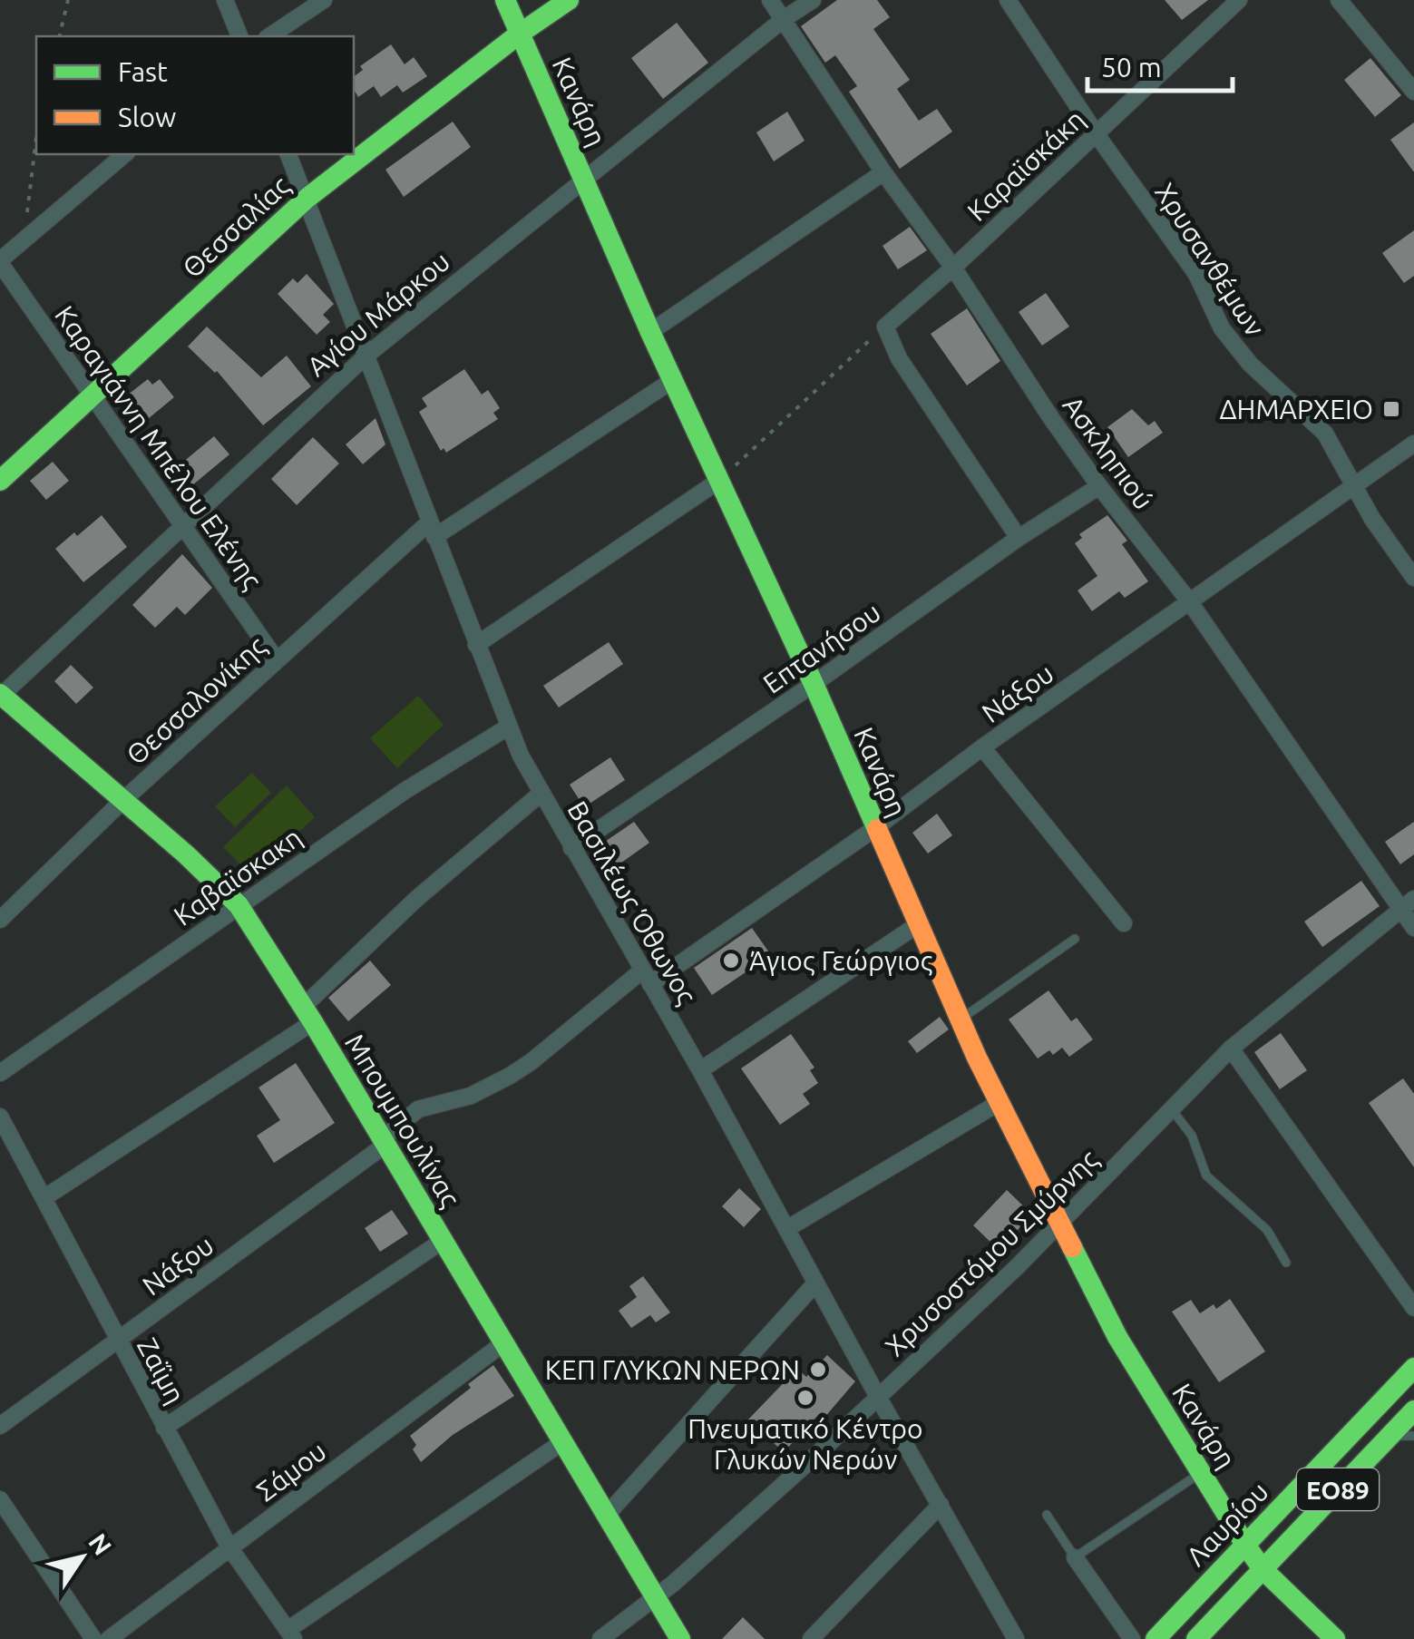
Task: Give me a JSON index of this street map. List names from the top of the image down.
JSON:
{
  "streets": {
    "street": [
      "Κανάρη",
      "Καραϊσκάκη",
      "Θεσσαλίας",
      "Χρυσανθέμων",
      "Αγίου Μάρκου",
      "Καραγιάννη Μπέλου Ελένης",
      "Ασκληπιού",
      "Επτανήσου",
      "Νάξου",
      "Θεσσαλονίκης",
      "Καβαϊσκακη",
      "Βασιλέως Όθωνος",
      "Μπουμπουλίνας",
      "Χρυσοστόμου Σμύρνης",
      "Ζαΐμη",
      "Σάμου",
      "ΕΟ89",
      "Λαυρίου"
    ]
  },
  "crossings": [
    ["Κανάρη", "Θεσσαλίας"],
    ["Κανάρη", "Αγίου Μάρκου"],
    ["Κανάρη", "Επτανήσου"],
    ["Κανάρη", "Νάξου"],
    ["Κανάρη", "Θεσσαλονίκης"],
    ["Κανάρη", "Χρυσοστόμου Σμύρνης"],
    ["Κανάρη", "Λαυρίου"],
    ["Καραϊσκάκη", "Χρυσανθέμων"],
    ["Καραϊσκάκη", "Ασκληπιού"],
    ["Θεσσαλίας", "Καραγιάννη Μπέλου Ελένης"],
    ["Θεσσαλίας", "Βασιλέως Όθωνος"],
    ["Χρυσανθέμων", "Νάξου"],
    ["Αγίου Μάρκου", "Καραγιάννη Μπέλου Ελένης"],
    ["Αγίου Μάρκου", "Ασκληπιού"],
    ["Αγίου Μάρκου", "Βασιλέως Όθωνος"],
    ["Αγίου Μάρκου", "Μπουμπουλίνας"],
    ["Καραγιάννη Μπέλου Ελένης", "Θεσσαλονίκης"],
    ["Ασκληπιού", "Επτανήσου"],
    ["Ασκληπιού", "Νάξου"],
    ["Ασκληπιού", "Χρυσοστόμου Σμύρνης"],
    ["Επτανήσου", "Βασιλέως Όθωνος"],
    ["Νάξου", "Βασιλέως Όθωνος"],
    ["Νάξου", "Μπουμπουλίνας"],
    ["Νάξου", "Ζαΐμη"],
    ["Θεσσαλονίκης", "Βασιλέως Όθωνος"],
    ["Θεσσαλονίκης", "Μπουμπουλίνας"],
    ["Καβαϊσκακη", "Βασιλέως Όθωνος"],
    ["Καβαϊσκακη", "Μπουμπουλίνας"],
    ["Βασιλέως Όθωνος", "Χρυσοστόμου Σμύρνης"],
    ["Μπουμπουλίνας", "Χρυσοστόμου Σμύρνης"],
    ["Μπουμπουλίνας", "Σάμου"],
    ["Ζαΐμη", "Σάμου"]
  ],
  "places": {
    "transit": ["ΔΗΜΑΡΧΕΙΟ"],
    "other": ["Άγιος Γεώργιος", "ΚΕΠ ΓΛΥΚΩΝ ΝΕΡΩΝ", "Πνευματικό Κέντρο Γλυκών Νερών"]
  },
  "legend": ["Fast", "Slow"],
  "scale_bar": "50 m",
  "north": "top right"
}
